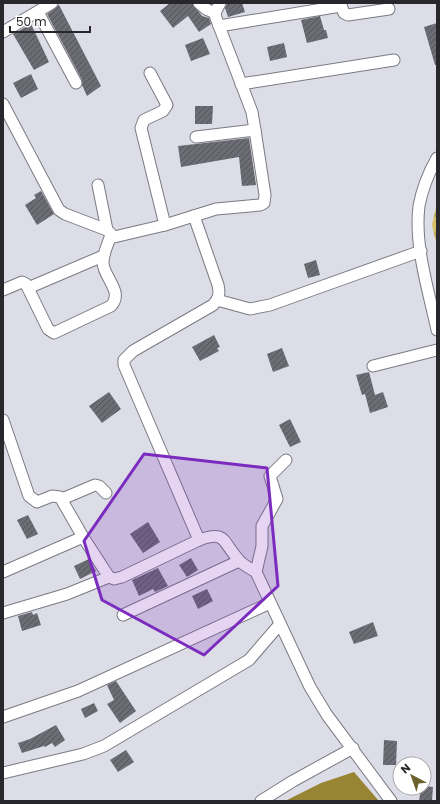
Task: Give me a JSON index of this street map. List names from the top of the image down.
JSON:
{
  "scale_bar": "50 m",
  "north": "top left"
}
